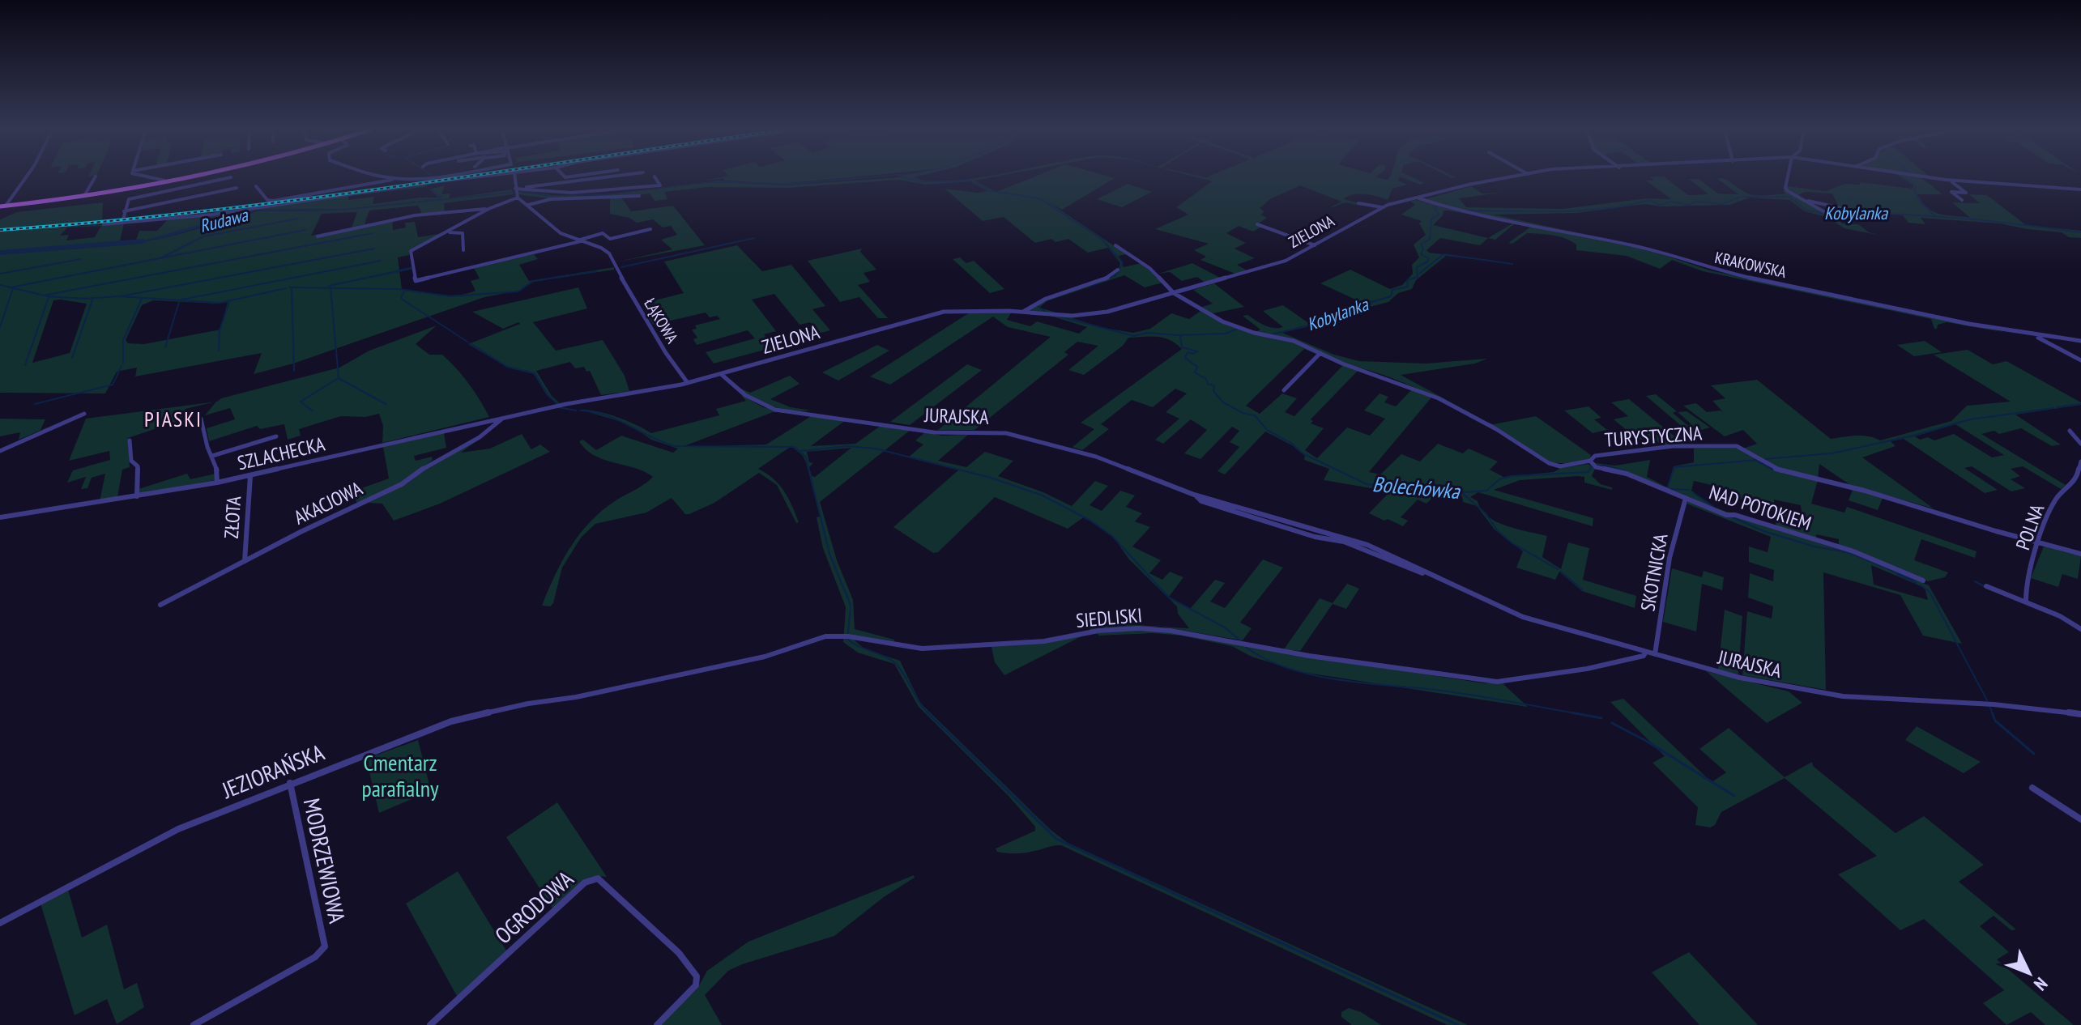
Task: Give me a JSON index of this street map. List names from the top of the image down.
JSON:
{
  "streets": {
    "street": [
      "ZIELONA",
      "KRAKOWSKA",
      "ŁĄKOWA",
      "JURAJSKA",
      "TURYSTYCZNA",
      "SZLACHECKA",
      "AKACJOWA",
      "NAD POTOKIEM",
      "ZŁOTA",
      "POLNA",
      "SKOTNICKA",
      "SIEDLISKI",
      "JEZIORAŃSKA",
      "MODRZEWIOWA",
      "OGRODOWA"
    ]
  },
  "crossings": [
    ["ZIELONA", "KRAKOWSKA"],
    ["ZIELONA", "ŁĄKOWA"],
    ["ZIELONA", "JURAJSKA"],
    ["ZIELONA", "TURYSTYCZNA"],
    ["ZIELONA", "SZLACHECKA"],
    ["JURAJSKA", "SKOTNICKA"],
    ["JURAJSKA", "SIEDLISKI"],
    ["TURYSTYCZNA", "NAD POTOKIEM"],
    ["TURYSTYCZNA", "POLNA"],
    ["SZLACHECKA", "AKACJOWA"],
    ["SZLACHECKA", "ZŁOTA"],
    ["AKACJOWA", "ZŁOTA"],
    ["NAD POTOKIEM", "SKOTNICKA"],
    ["SIEDLISKI", "JEZIORAŃSKA"],
    ["JEZIORAŃSKA", "MODRZEWIOWA"]
  ],
  "districts": ["PIASKI"],
  "water": ["Kobylanka", "Rudawa", "Bolechówka"],
  "parks": ["Cmentarz parafialny"],
  "north": "bottom right"
}
